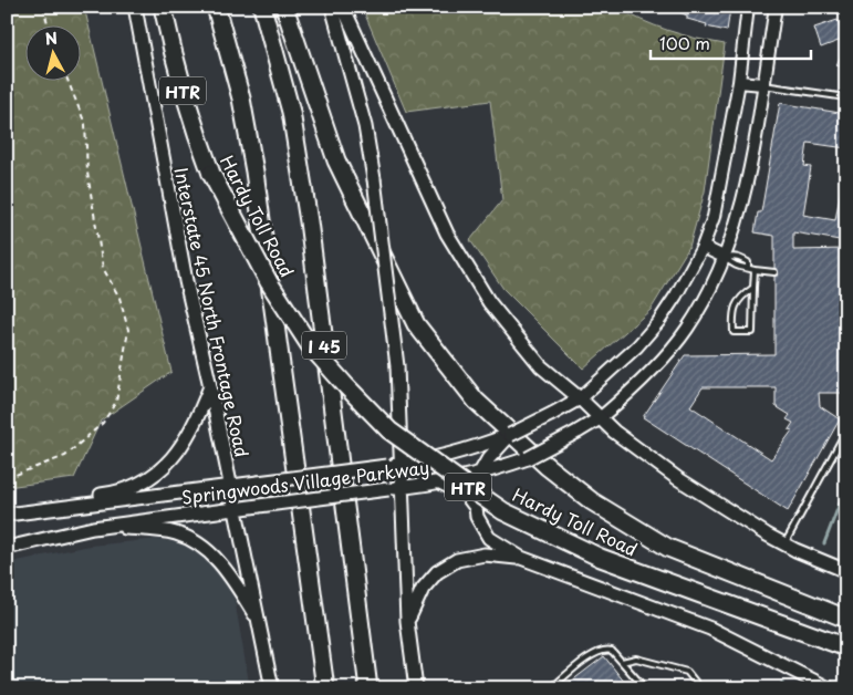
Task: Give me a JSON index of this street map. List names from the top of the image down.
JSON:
{
  "streets": {
    "highway": ["HTR", "Hardy Toll Road", "I 45"],
    "main road": ["Interstate 45 North Frontage Road", "Springwoods Village Parkway"]
  },
  "crossings": [
    ["Interstate 45 North Frontage Road", "Springwoods Village Parkway"]
  ],
  "scale_bar": "100 m",
  "north": "top"
}
